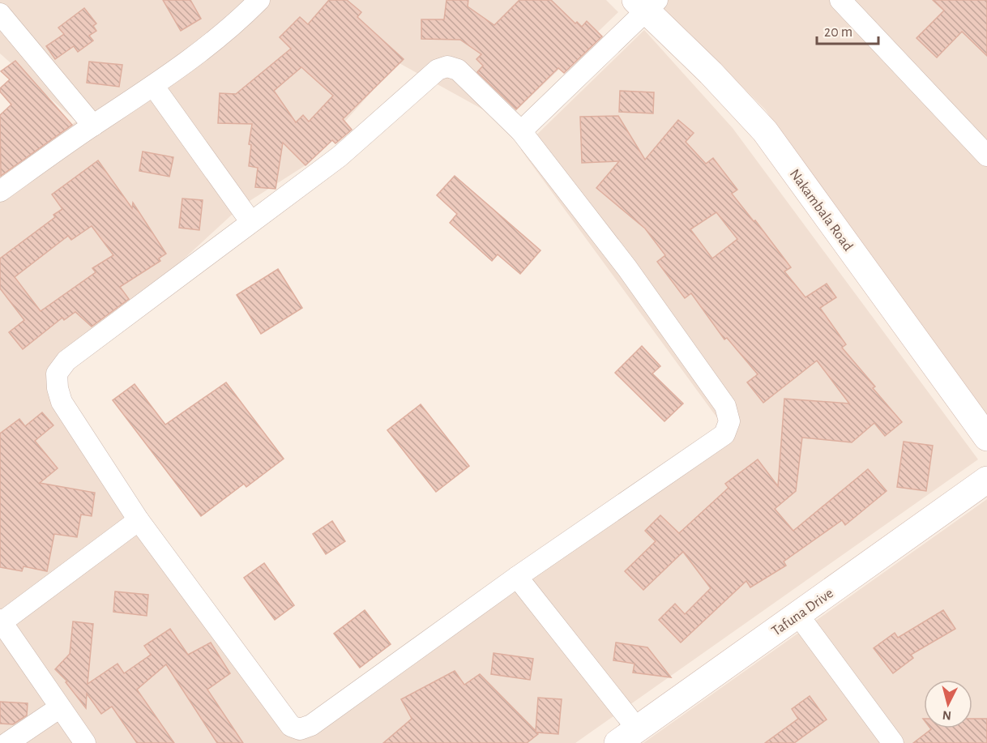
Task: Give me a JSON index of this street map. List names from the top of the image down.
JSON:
{
  "streets": {
    "main road": ["Nakambala Road", "Tafuna Drive"]
  },
  "scale_bar": "20 m",
  "north": "bottom"
}
